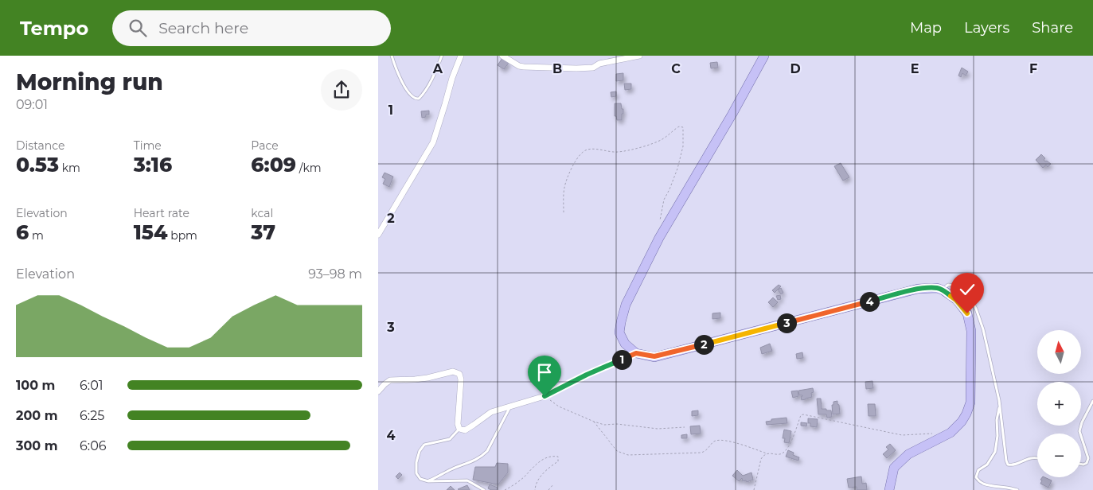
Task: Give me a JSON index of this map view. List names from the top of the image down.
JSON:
{
  "north": "top",
  "page": {
    "header": "Tempo",
    "search": "Search here",
    "nav": ["Map", "Layers", "Share"],
    "heading": ["Morning run", "09:01"],
    "stats": [
      ["Distance", "0.53 km"],
      ["Time", "3:16"],
      ["Pace", "6:09 /km"],
      ["Elevation", "6 m"],
      ["Heart rate", "154 bpm"],
      ["kcal", "37"]
    ],
    "chart": ["Elevation", "93–98 m"],
    "pins": [
      "4",
      "3",
      "2",
      "1"
    ],
    "map_buttons": ["+", "−"],
    "list": [
      {
        "name": "100 m",
        "note": "6:01"
      },
      {
        "name": "200 m",
        "note": "6:25"
      },
      {
        "name": "300 m",
        "note": "6:06"
      }
    ]
  },
  "grid": {
    "columns": [
      "A",
      "B",
      "C",
      "D",
      "E",
      "F"
    ],
    "rows": [
      "1",
      "2",
      "3",
      "4"
    ]
  }
}
